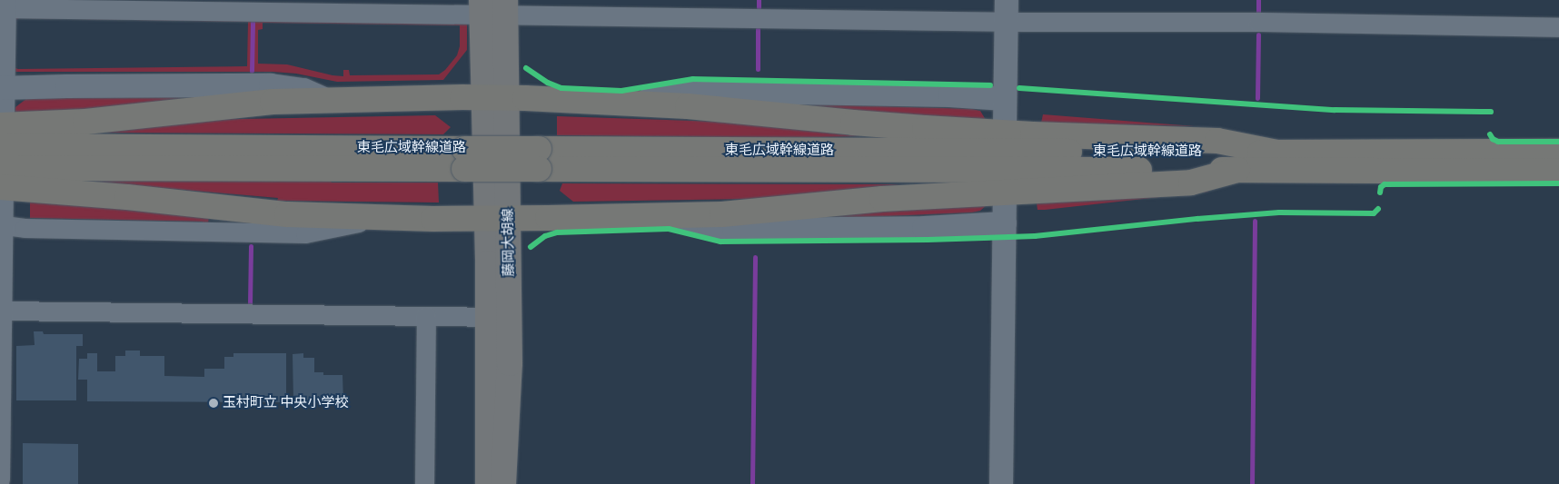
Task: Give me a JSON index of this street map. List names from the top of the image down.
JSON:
{
  "streets": {
    "highway": ["東毛広域幹線道路"],
    "main road": ["藤岡大胡線"]
  },
  "places": ["玉村町立 中央小学校"]
}
